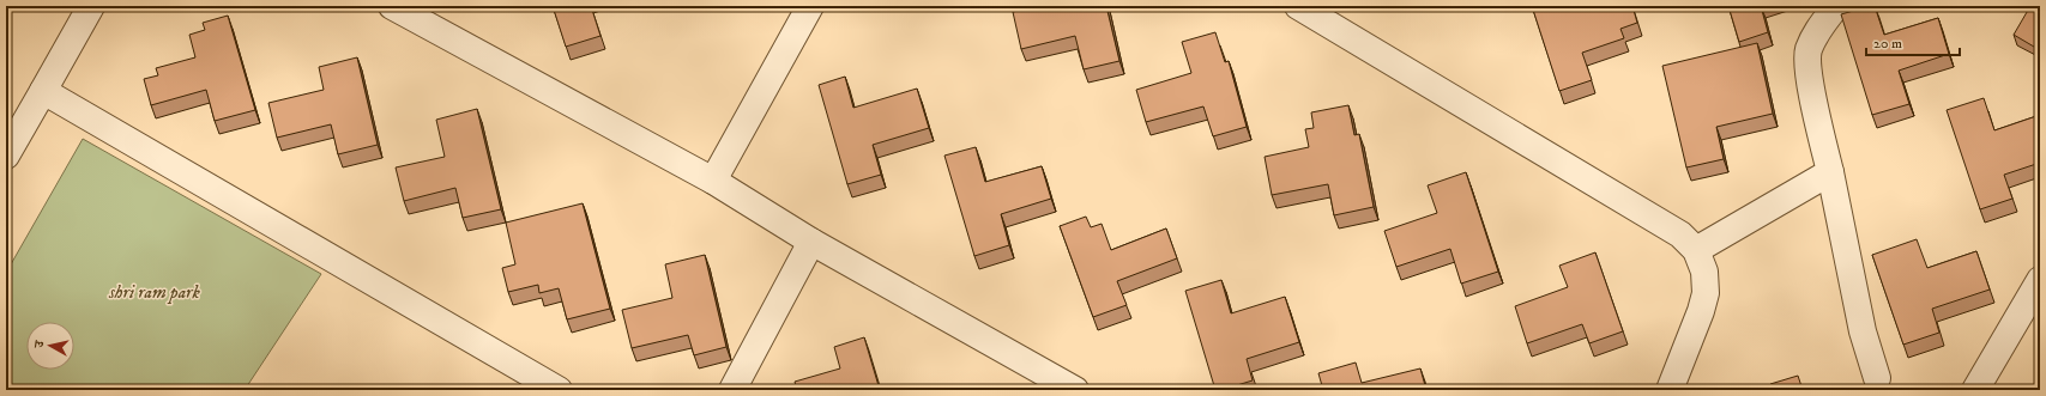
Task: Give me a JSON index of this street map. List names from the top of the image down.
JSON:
{
  "parks": ["shri ram park"],
  "scale_bar": "20 m",
  "north": "left"
}
